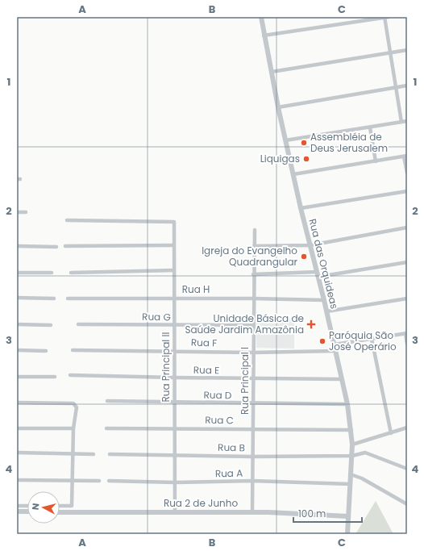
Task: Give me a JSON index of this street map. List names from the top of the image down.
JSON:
{
  "streets": {
    "street": [
      "Rua das Orquideas",
      "Rua H",
      "Rua G",
      "Rua F",
      "Rua Principal II",
      "Rua E",
      "Rua Principal I",
      "Rua D",
      "Rua C",
      "Rua B",
      "Rua A",
      "Rua 2 de Junho"
    ]
  },
  "crossings": [
    ["Rua das Orquideas", "Rua H"],
    ["Rua das Orquideas", "Rua F"],
    ["Rua das Orquideas", "Rua E"],
    ["Rua das Orquideas", "Rua D"],
    ["Rua das Orquideas", "Rua C"],
    ["Rua das Orquideas", "Rua B"],
    ["Rua das Orquideas", "Rua A"],
    ["Rua das Orquideas", "Rua 2 de Junho"],
    ["Rua H", "Rua Principal II"],
    ["Rua H", "Rua Principal I"],
    ["Rua G", "Rua Principal II"],
    ["Rua G", "Rua Principal I"],
    ["Rua F", "Rua Principal II"],
    ["Rua F", "Rua Principal I"],
    ["Rua Principal II", "Rua E"],
    ["Rua Principal II", "Rua D"],
    ["Rua Principal II", "Rua C"],
    ["Rua Principal II", "Rua B"],
    ["Rua Principal II", "Rua A"],
    ["Rua Principal II", "Rua 2 de Junho"],
    ["Rua E", "Rua Principal I"],
    ["Rua Principal I", "Rua D"],
    ["Rua Principal I", "Rua C"],
    ["Rua Principal I", "Rua B"],
    ["Rua Principal I", "Rua A"],
    ["Rua Principal I", "Rua 2 de Junho"]
  ],
  "places": {
    "other": [
      "Assembléia de Deus Jerusalem",
      "Liquigas",
      "Igreja do Evangelho Quadrangular",
      "Paróquia São José Operário"
    ],
    "health": ["Unidade Básica de Saúde Jardim Amazônia"]
  },
  "scale_bar": "100 m",
  "north": "left",
  "grid": {
    "columns": ["A", "B", "C"],
    "rows": [
      "1",
      "2",
      "3",
      "4"
    ]
  }
}
